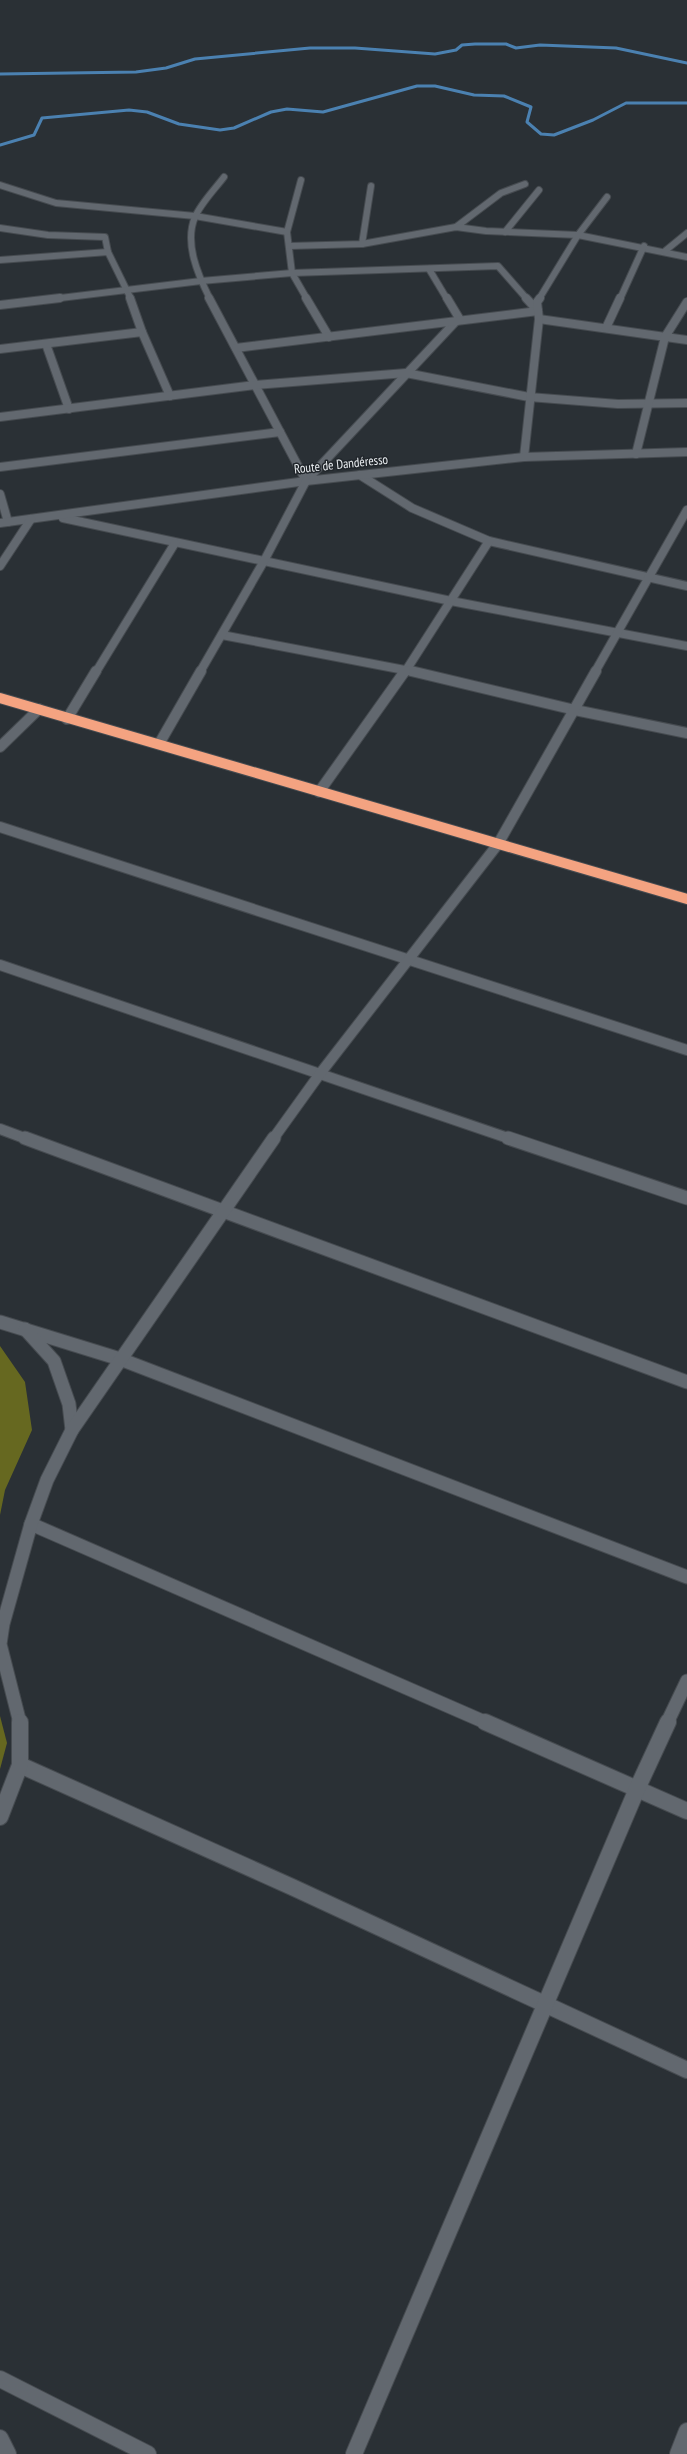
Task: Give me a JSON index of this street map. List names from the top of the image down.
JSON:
{
  "streets": {
    "street": ["Route de Dandéresso"]
  }
}
